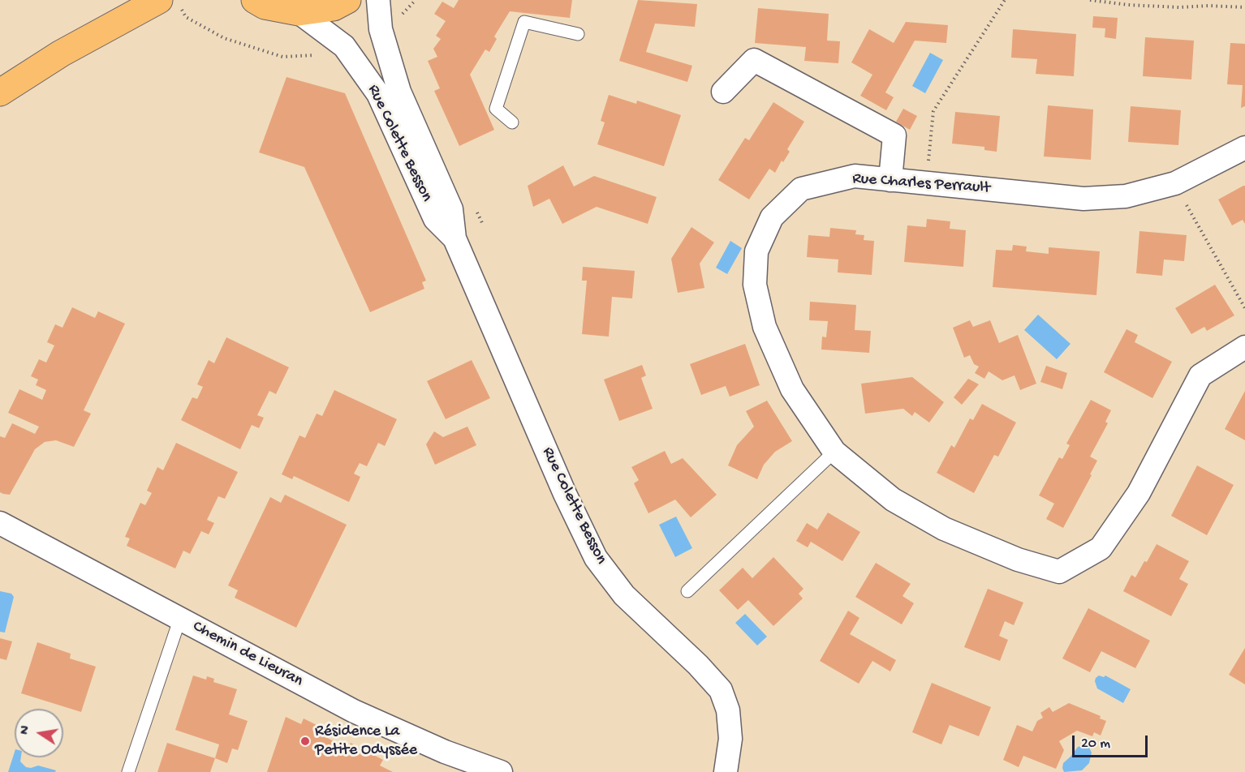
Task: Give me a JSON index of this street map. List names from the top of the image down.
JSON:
{
  "streets": {
    "street": ["Rue Colette Besson", "Rue Charles Perrault", "Chemin de Lieuran"]
  },
  "places": ["Résidence La Petite Odyssée"],
  "scale_bar": "20 m",
  "north": "left"
}
